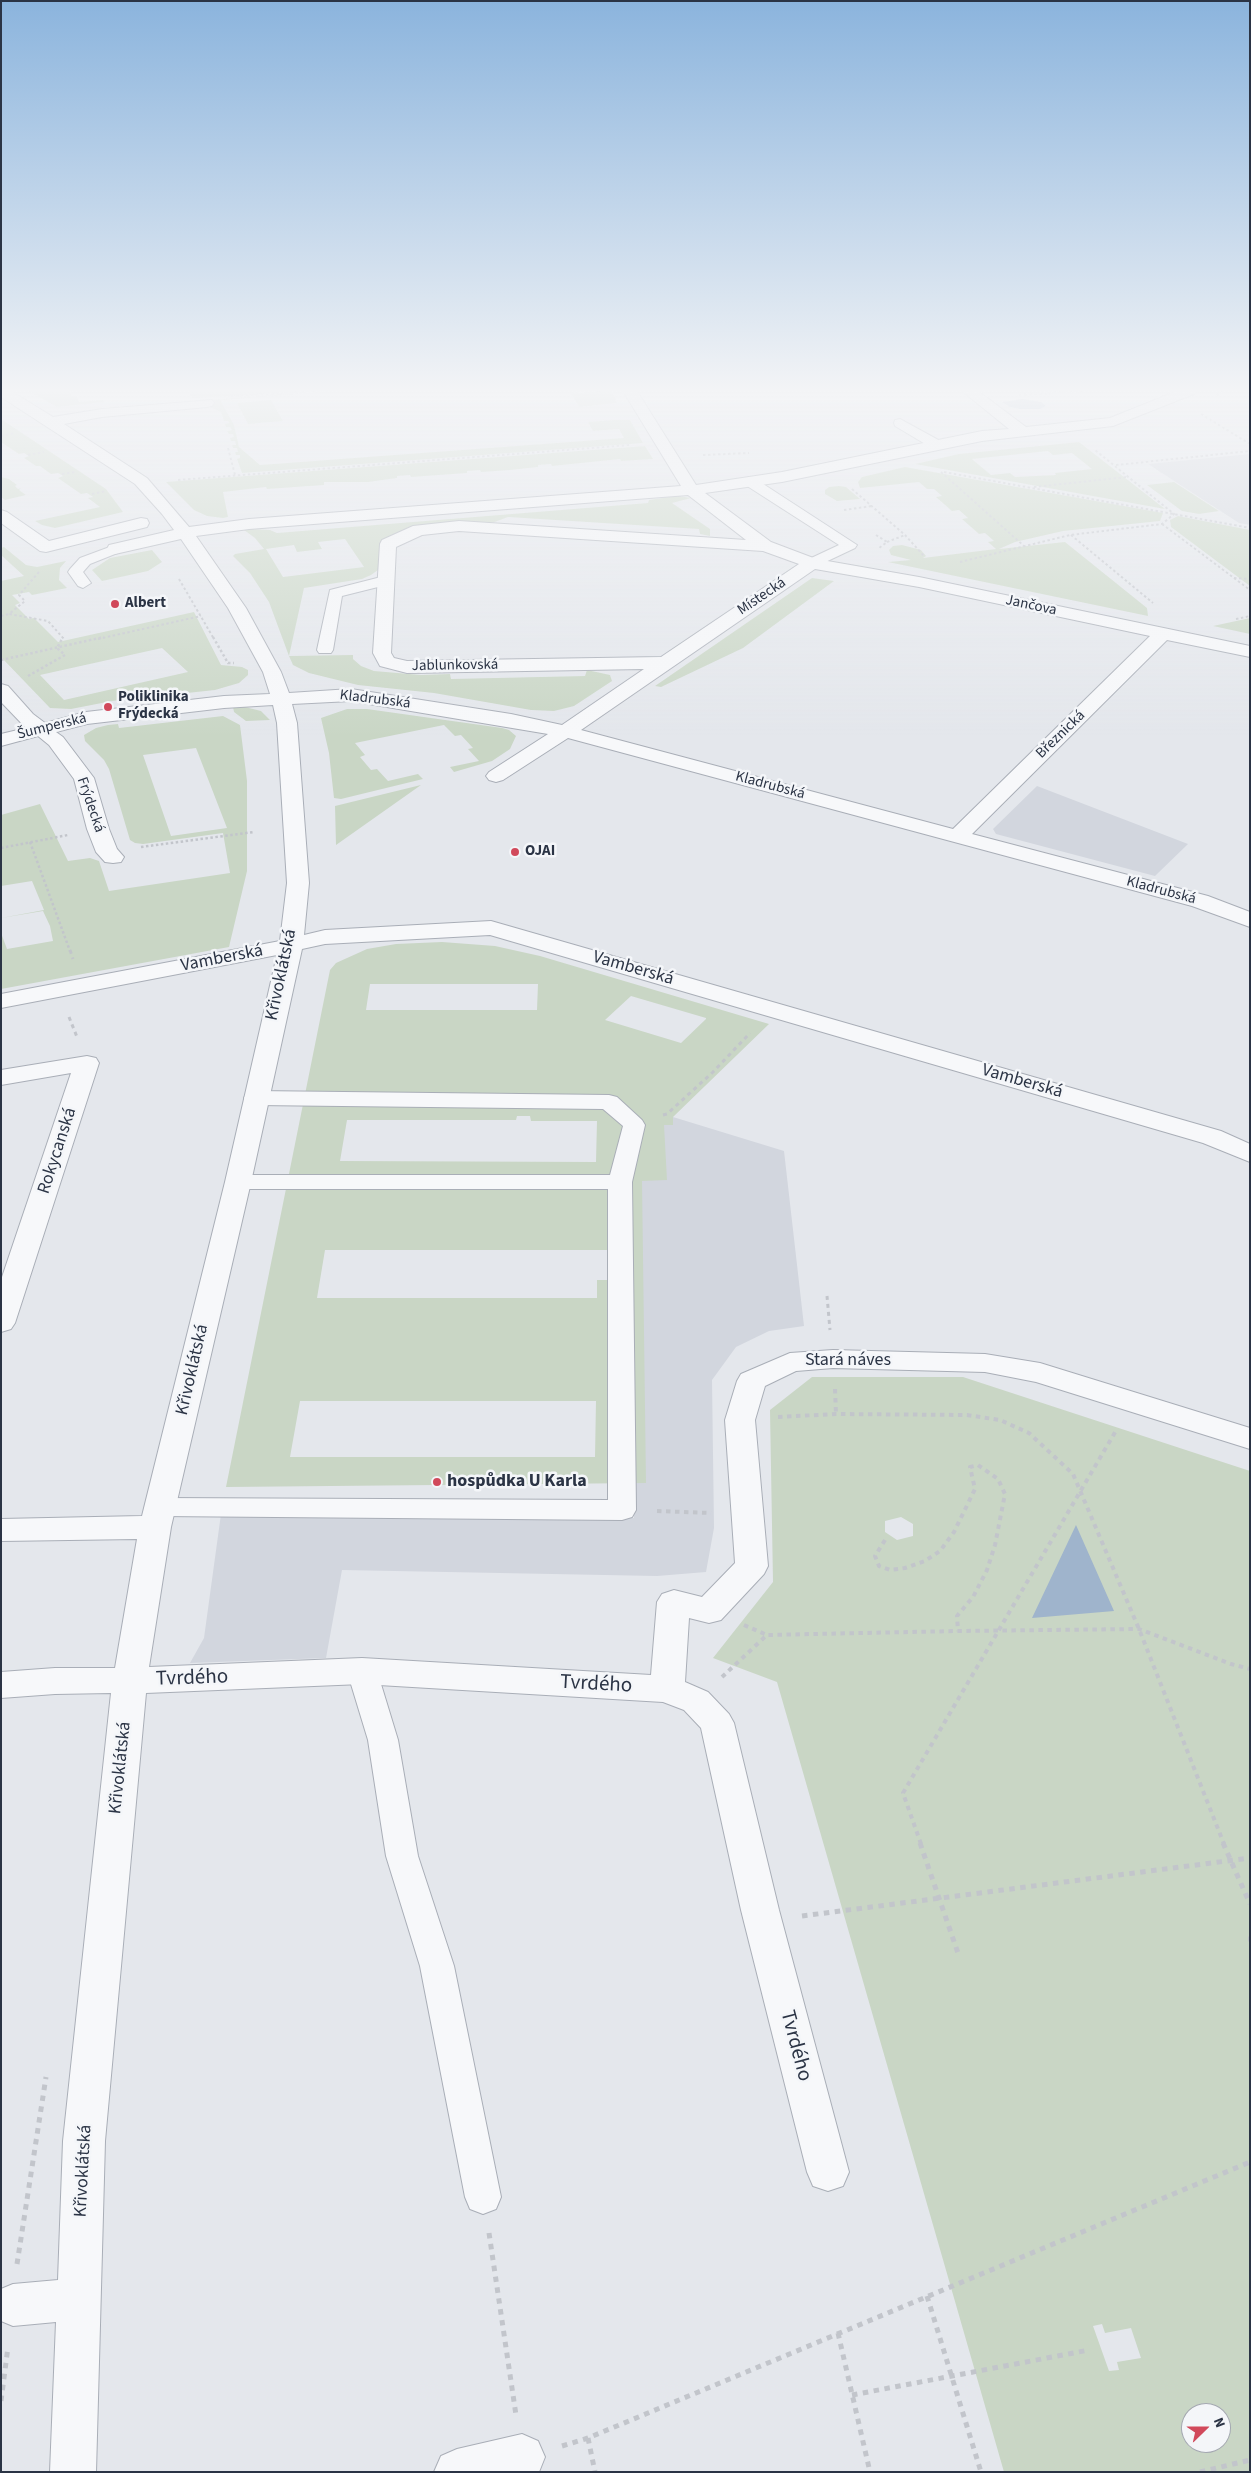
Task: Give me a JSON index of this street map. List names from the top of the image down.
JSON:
{
  "streets": {
    "street": [
      "Místecká",
      "Jančova",
      "Jablunkovská",
      "Kladrubská",
      "Šumperská",
      "Březnická",
      "Frýdecká",
      "Vamberská",
      "Křivoklátská",
      "Rokycanská",
      "Stará náves",
      "Tvrdého"
    ]
  },
  "crossings": [
    ["Místecká", "Jančova"],
    ["Místecká", "Jablunkovská"],
    ["Místecká", "Kladrubská"],
    ["Jančova", "Březnická"],
    ["Kladrubská", "Šumperská"],
    ["Kladrubská", "Březnická"],
    ["Kladrubská", "Křivoklátská"],
    ["Šumperská", "Frýdecká"],
    ["Šumperská", "Křivoklátská"],
    ["Vamberská", "Křivoklátská"],
    ["Křivoklátská", "Tvrdého"],
    ["Stará náves", "Tvrdého"]
  ],
  "places": [
    "Albert",
    "Poliklinika Frýdecká",
    "OJAI",
    "hospůdka U Karla"
  ],
  "north": "right"
}
